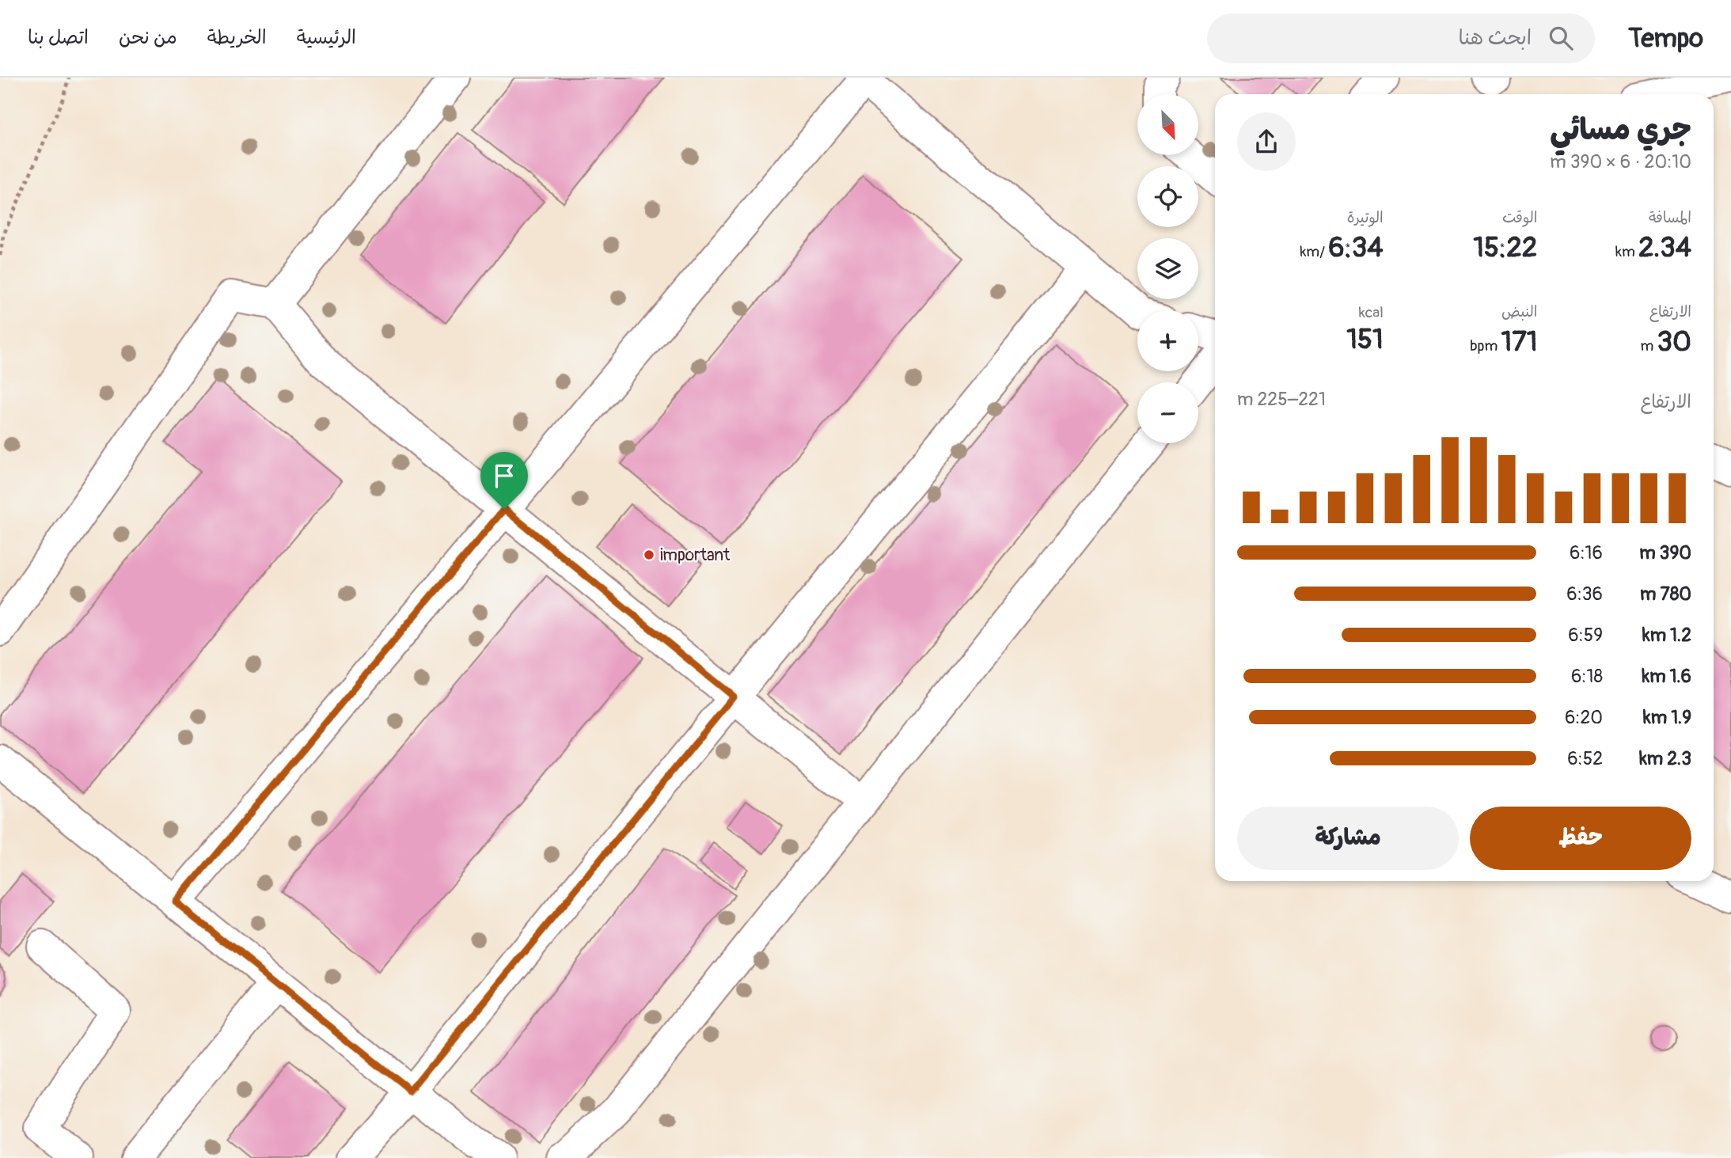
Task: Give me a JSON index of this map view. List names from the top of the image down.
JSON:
{
  "places": ["important"],
  "north": "bottom right",
  "page": {
    "header": "Tempo",
    "search": "ابحث هنا",
    "nav": [
      "الرئيسية",
      "الخريطة",
      "من نحن",
      "اتصل بنا"
    ],
    "map_buttons": ["+", "−"],
    "heading": ["جري مسائي", "20:10 · 6 × 390 m"],
    "stats": [
      ["المسافة", "2.34 km"],
      ["الوقت", "15:22"],
      ["الوتيرة", "6:34 /km"],
      ["الارتفاع", "30 m"],
      ["النبض", "171 bpm"],
      ["kcal", "151"]
    ],
    "chart": ["الارتفاع", "221–225 m"],
    "list": [
      {
        "name": "390 m",
        "note": "6:16"
      },
      {
        "name": "780 m",
        "note": "6:36"
      },
      {
        "name": "1.2 km",
        "note": "6:59"
      },
      {
        "name": "1.6 km",
        "note": "6:18"
      },
      {
        "name": "1.9 km",
        "note": "6:20"
      },
      {
        "name": "2.3 km",
        "note": "6:52"
      }
    ],
    "buttons": ["حفظ", "مشاركة"]
  }
}
